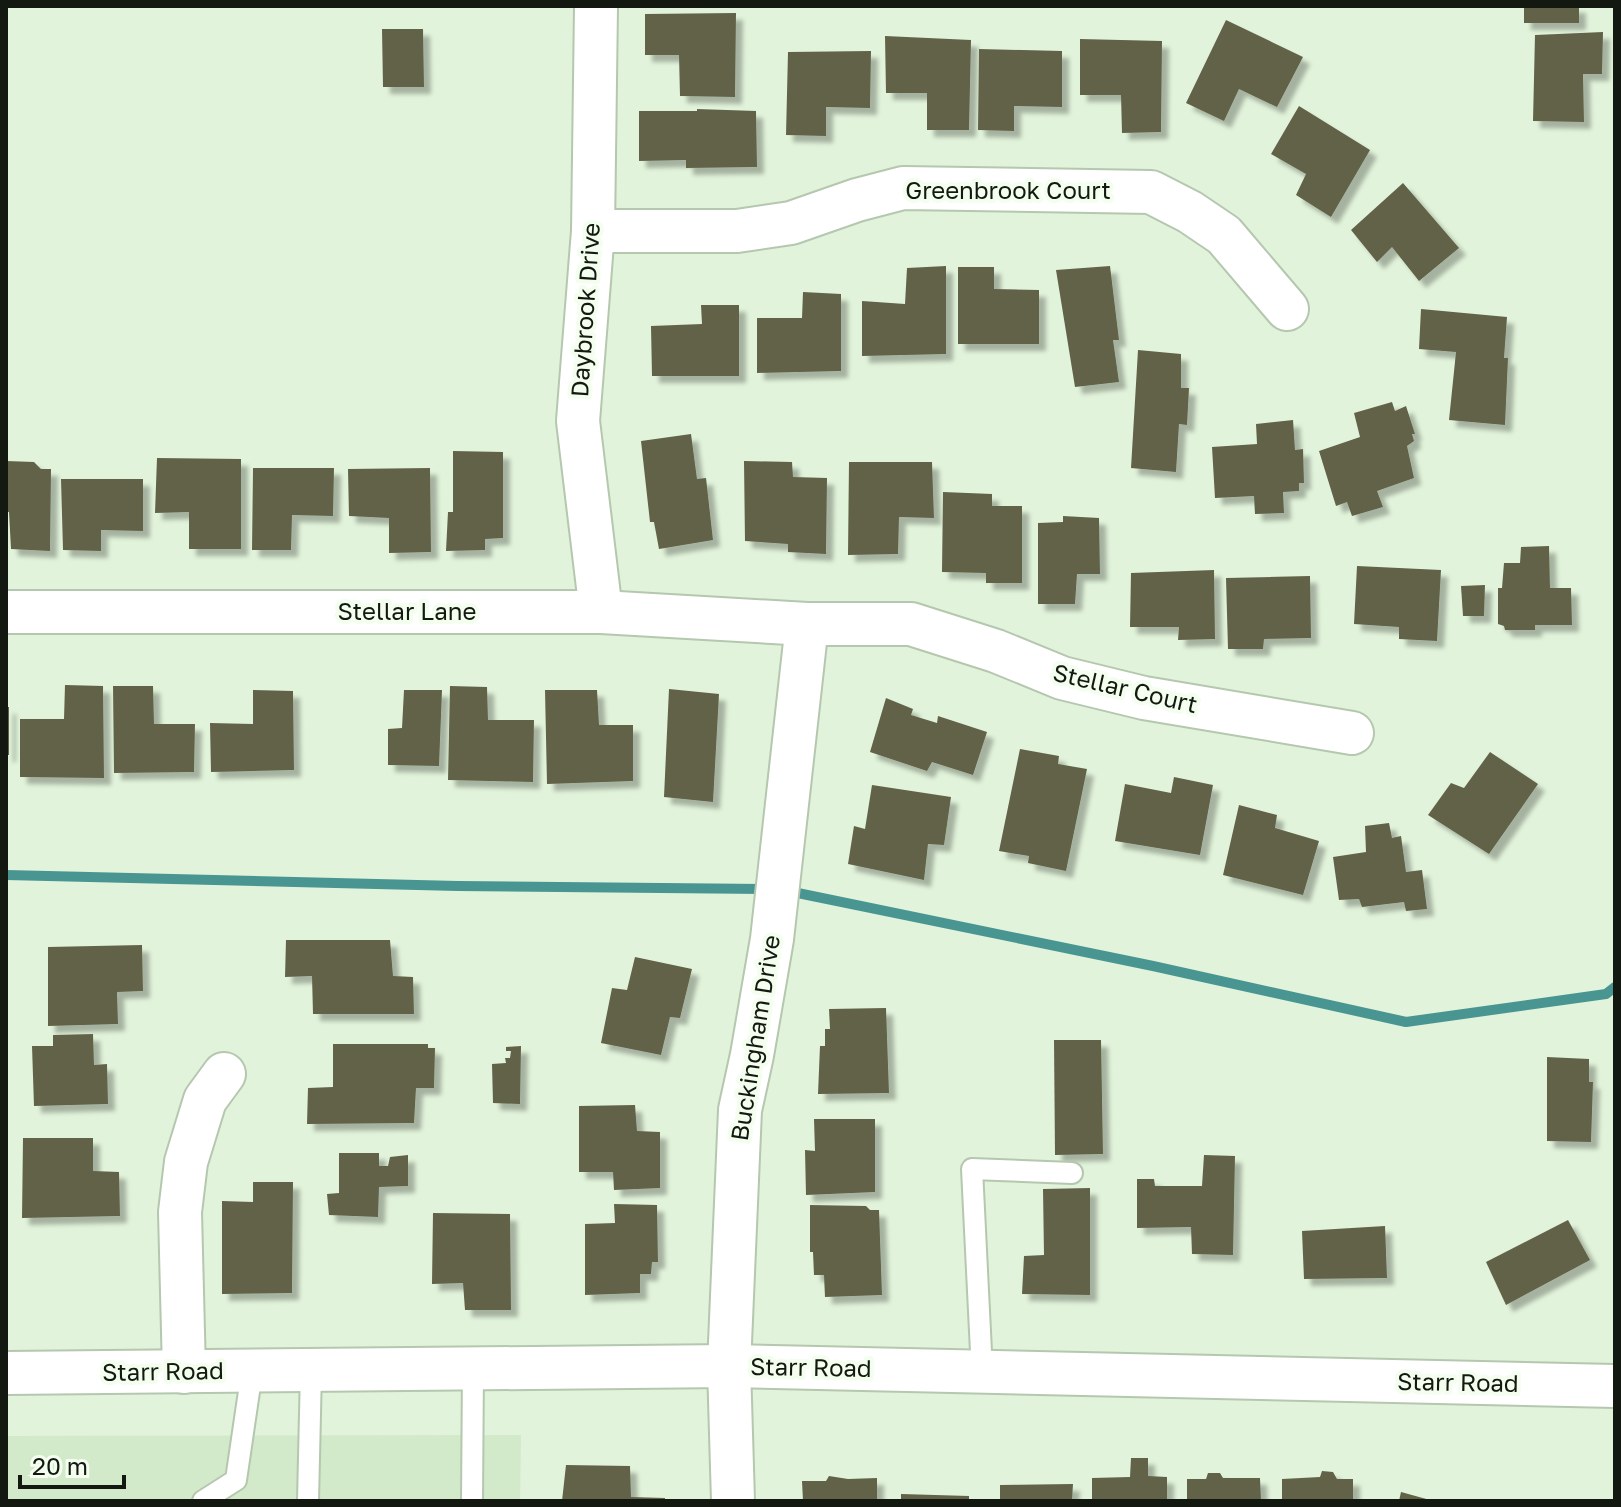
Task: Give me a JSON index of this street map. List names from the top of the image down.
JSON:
{
  "streets": {
    "street": [
      "Greenbrook Court",
      "Daybrook Drive",
      "Stellar Lane",
      "Stellar Court",
      "Buckingham Drive",
      "Starr Road"
    ]
  },
  "crossings": [
    ["Greenbrook Court", "Daybrook Drive"],
    ["Daybrook Drive", "Stellar Lane"],
    ["Stellar Lane", "Stellar Court"],
    ["Stellar Lane", "Buckingham Drive"],
    ["Stellar Court", "Buckingham Drive"],
    ["Buckingham Drive", "Starr Road"]
  ],
  "scale_bar": "20 m"
}
